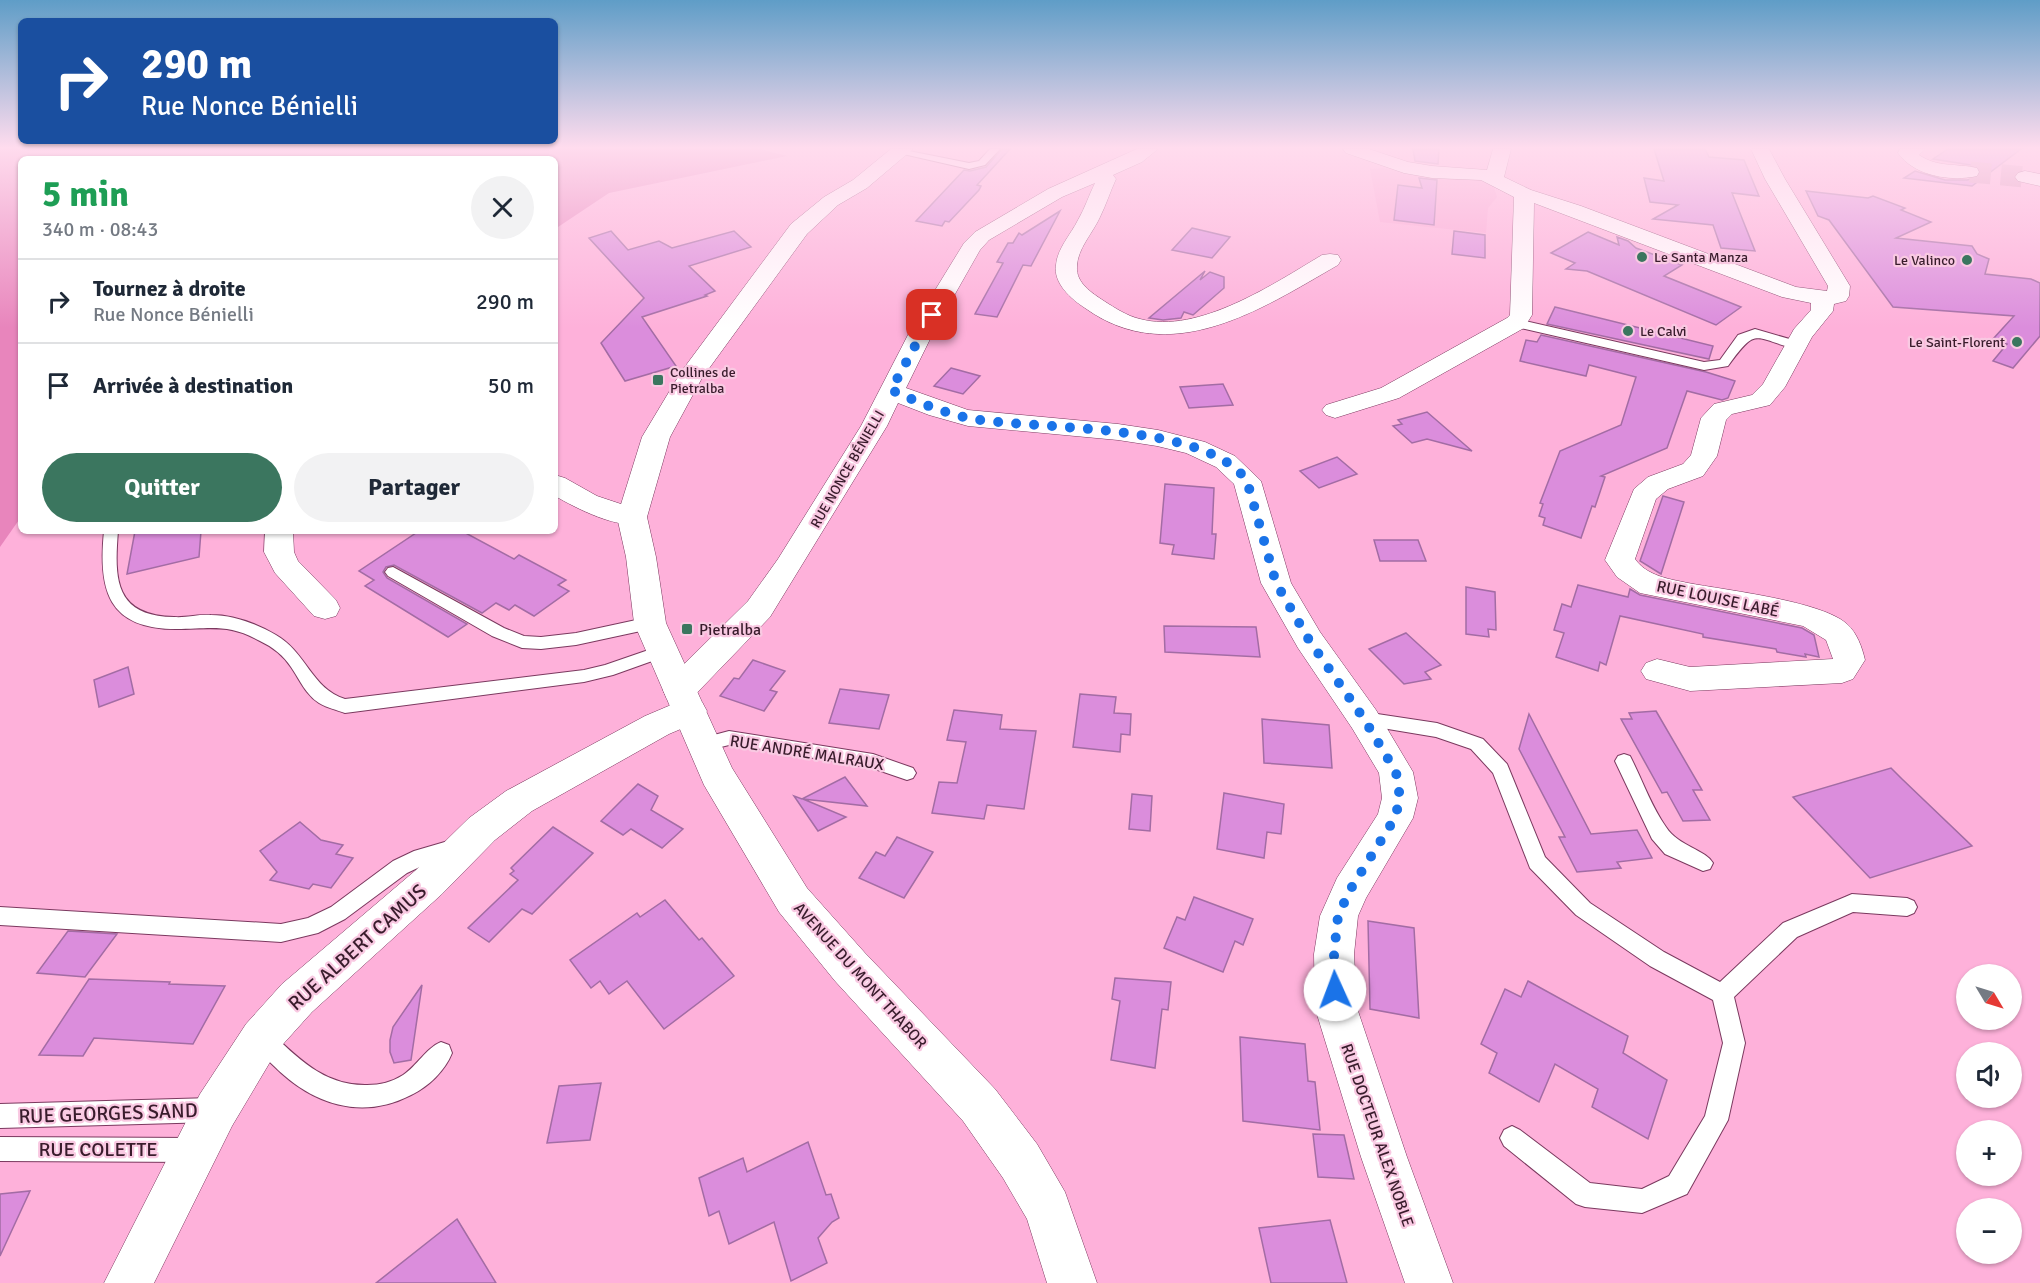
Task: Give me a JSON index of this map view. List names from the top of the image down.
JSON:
{
  "streets": {
    "street": [
      "RUE NONCE BÉNIELLI",
      "RUE LOUISE LABÉ",
      "RUE ALBERT CAMUS",
      "AVENUE DU MONT THABOR",
      "RUE DOCTEUR ALEX NOBLE"
    ],
    "lane": ["RUE ANDRÉ MALRAUX", "RUE GEORGES SAND", "RUE COLETTE"]
  },
  "crossings": [
    ["RUE NONCE BÉNIELLI", "RUE ANDRÉ MALRAUX"],
    ["RUE NONCE BÉNIELLI", "RUE ALBERT CAMUS"],
    ["RUE NONCE BÉNIELLI", "AVENUE DU MONT THABOR"],
    ["RUE NONCE BÉNIELLI", "RUE DOCTEUR ALEX NOBLE"],
    ["RUE ANDRÉ MALRAUX", "RUE ALBERT CAMUS"],
    ["RUE ANDRÉ MALRAUX", "AVENUE DU MONT THABOR"],
    ["RUE ALBERT CAMUS", "AVENUE DU MONT THABOR"],
    ["RUE ALBERT CAMUS", "RUE GEORGES SAND"],
    ["RUE ALBERT CAMUS", "RUE COLETTE"]
  ],
  "places": {
    "other": [
      "Le Santa Manza",
      "Le Valinco",
      "Le Calvi",
      "Le Saint-Florent"
    ],
    "transit": ["Collines de Pietralba", "Pietralba"]
  },
  "north": "bottom right",
  "page": {
    "turn": ["290 m", "Rue Nonce Bénielli"],
    "heading": ["5 min", "340 m · 08:43"],
    "list": [
      {
        "name": "Tournez à droite",
        "note": "Rue Nonce Bénielli",
        "value": "290 m"
      },
      {
        "name": "Arrivée à destination",
        "value": "50 m"
      }
    ],
    "buttons": ["Quitter", "Partager"],
    "map_buttons": ["+", "−"]
  }
}
